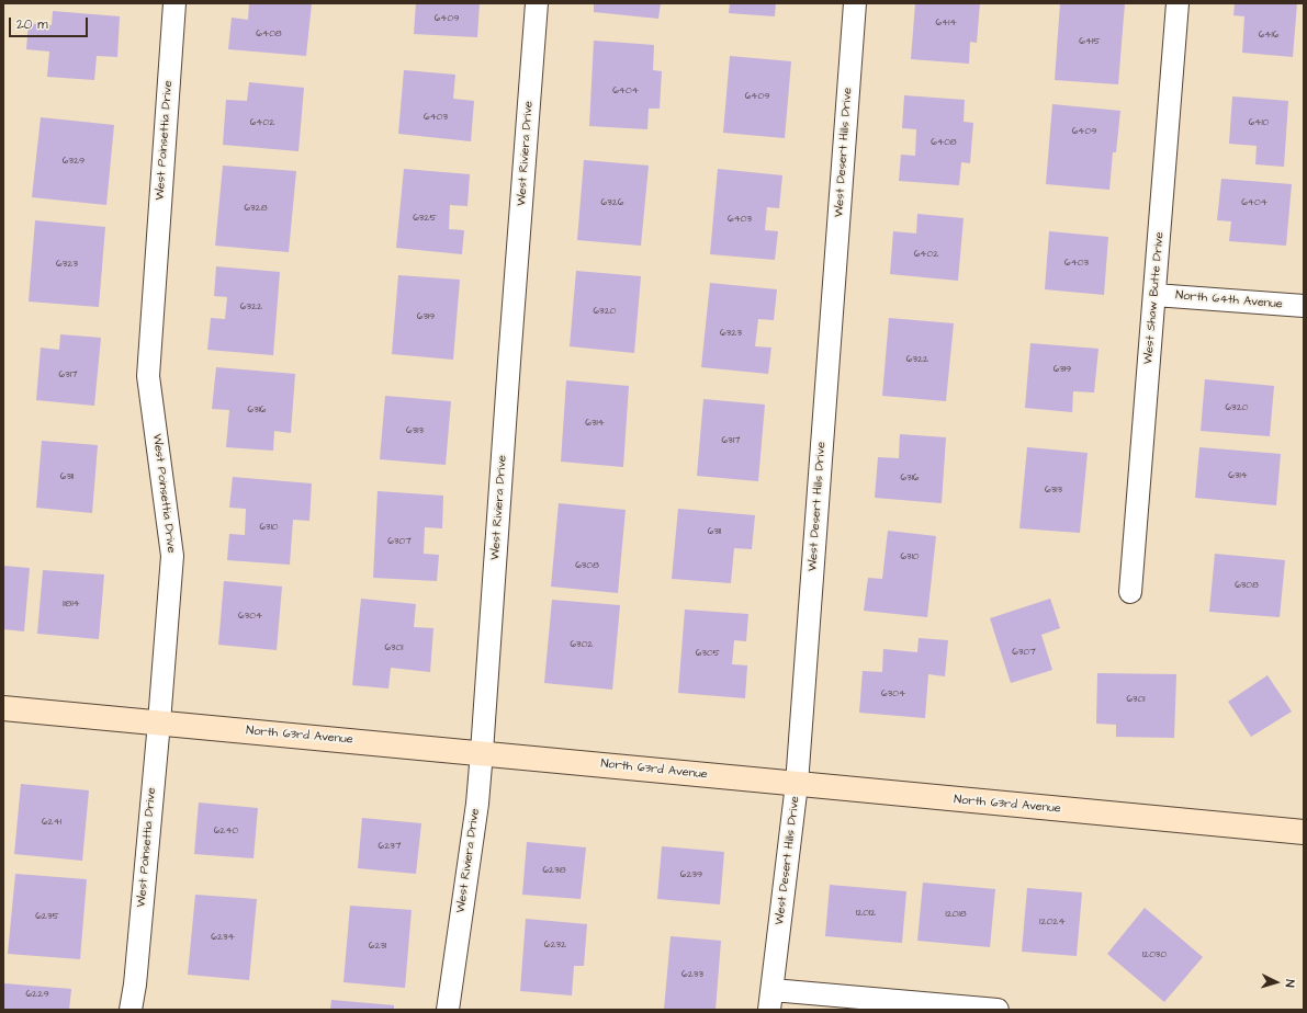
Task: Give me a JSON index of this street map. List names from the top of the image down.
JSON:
{
  "streets": {
    "street": [
      "West Poinsettia Drive",
      "West Desert Hills Drive",
      "West Riviera Drive",
      "West Shaw Butte Drive",
      "North 64th Avenue",
      "North 63rd Avenue"
    ]
  },
  "crossings": [
    ["West Poinsettia Drive", "North 63rd Avenue"],
    ["West Desert Hills Drive", "North 63rd Avenue"],
    ["West Riviera Drive", "North 63rd Avenue"],
    ["West Shaw Butte Drive", "North 64th Avenue"]
  ],
  "house_numbers": [
    "6409",
    "6414",
    "6408",
    "6416",
    "6415",
    "6404",
    "6409",
    "6403",
    "6402",
    "6410",
    "6409",
    "6408",
    "6329",
    "6326",
    "6404",
    "6328",
    "6325",
    "6403",
    "6402",
    "6403",
    "6323",
    "6322",
    "6320",
    "6319",
    "6323",
    "6322",
    "6319",
    "6317",
    "6320",
    "6316",
    "6314",
    "6313",
    "6317",
    "6314",
    "6311",
    "6316",
    "6313",
    "6310",
    "6311",
    "6307",
    "6310",
    "6308",
    "6308",
    "11814",
    "6304",
    "6302",
    "6301",
    "6307",
    "6305",
    "6304",
    "6301",
    "6241",
    "6240",
    "6237",
    "6238",
    "6239",
    "12012",
    "12018",
    "6235",
    "12024",
    "6234",
    "6232",
    "6231",
    "12030",
    "6233",
    "6229"
  ],
  "scale_bar": "20 m",
  "north": "right"
}
